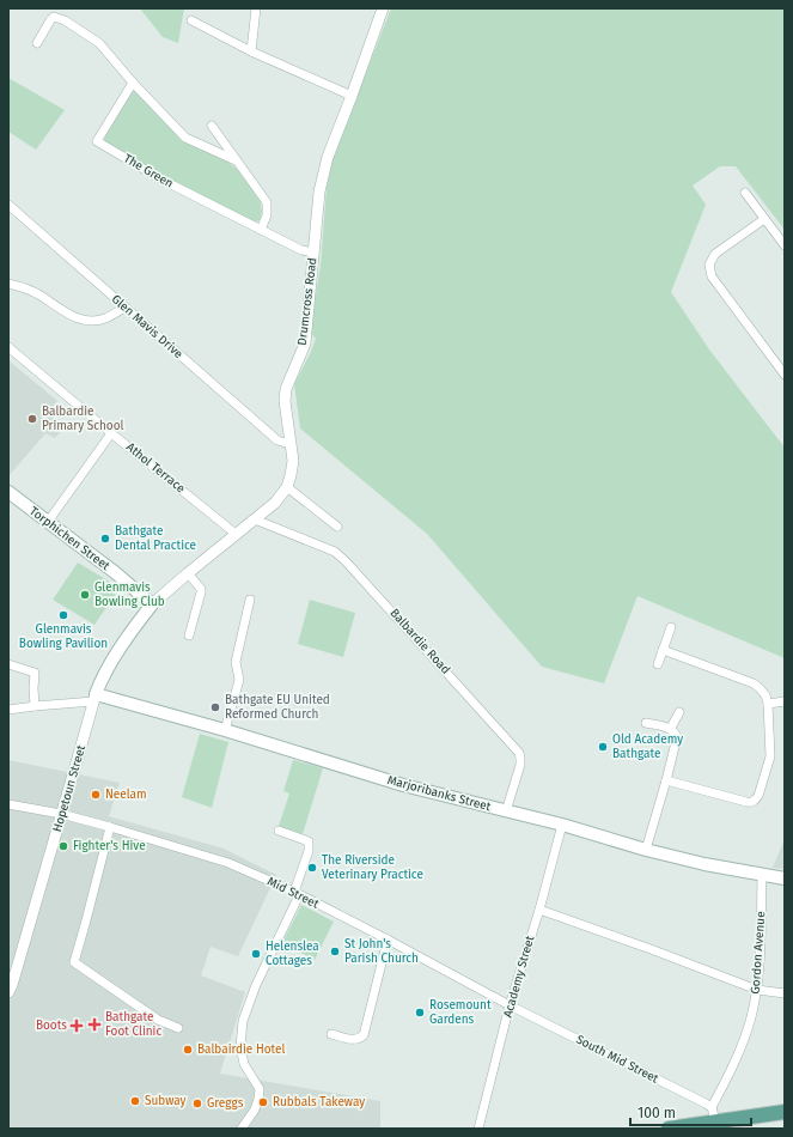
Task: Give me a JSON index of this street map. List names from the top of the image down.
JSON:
{
  "streets": {
    "main road": ["Drumcross Road", "Torphichen Street", "Marjoribanks Street"],
    "street": [
      "The Green",
      "Glen Mavis Drive",
      "Athol Terrace",
      "Balbardie Road",
      "Hopetoun Street",
      "Mid Street",
      "Gordon Avenue",
      "Academy Street",
      "South Mid Street"
    ]
  },
  "crossings": [
    ["The Green", "Drumcross Road"],
    ["Drumcross Road", "Glen Mavis Drive"],
    ["Drumcross Road", "Athol Terrace"],
    ["Drumcross Road", "Torphichen Street"],
    ["Drumcross Road", "Balbardie Road"],
    ["Drumcross Road", "Hopetoun Street"],
    ["Drumcross Road", "Marjoribanks Street"],
    ["Balbardie Road", "Marjoribanks Street"],
    ["Hopetoun Street", "Marjoribanks Street"],
    ["Hopetoun Street", "Mid Street"],
    ["Marjoribanks Street", "Gordon Avenue"],
    ["Marjoribanks Street", "Academy Street"],
    ["Mid Street", "Academy Street"],
    ["Mid Street", "South Mid Street"],
    ["Gordon Avenue", "South Mid Street"],
    ["Academy Street", "South Mid Street"]
  ],
  "places": {
    "other": [
      "Balbardie Primary School",
      "Bathgate Dental Practice",
      "Glenmavis Bowling Club",
      "Glenmavis Bowling Pavilion",
      "Bathgate EU United Reformed Church",
      "Old Academy Bathgate",
      "Neelam",
      "Fighter's Hive",
      "The Riverside Veterinary Practice",
      "St John's Parish Church",
      "Helenslea Cottages",
      "Rosemount Gardens",
      "Balbairdie Hotel",
      "Subway",
      "Rubbals Takeway",
      "Greggs"
    ],
    "health": ["Bathgate Foot Clinic", "Boots"]
  },
  "scale_bar": "100 m"
}
